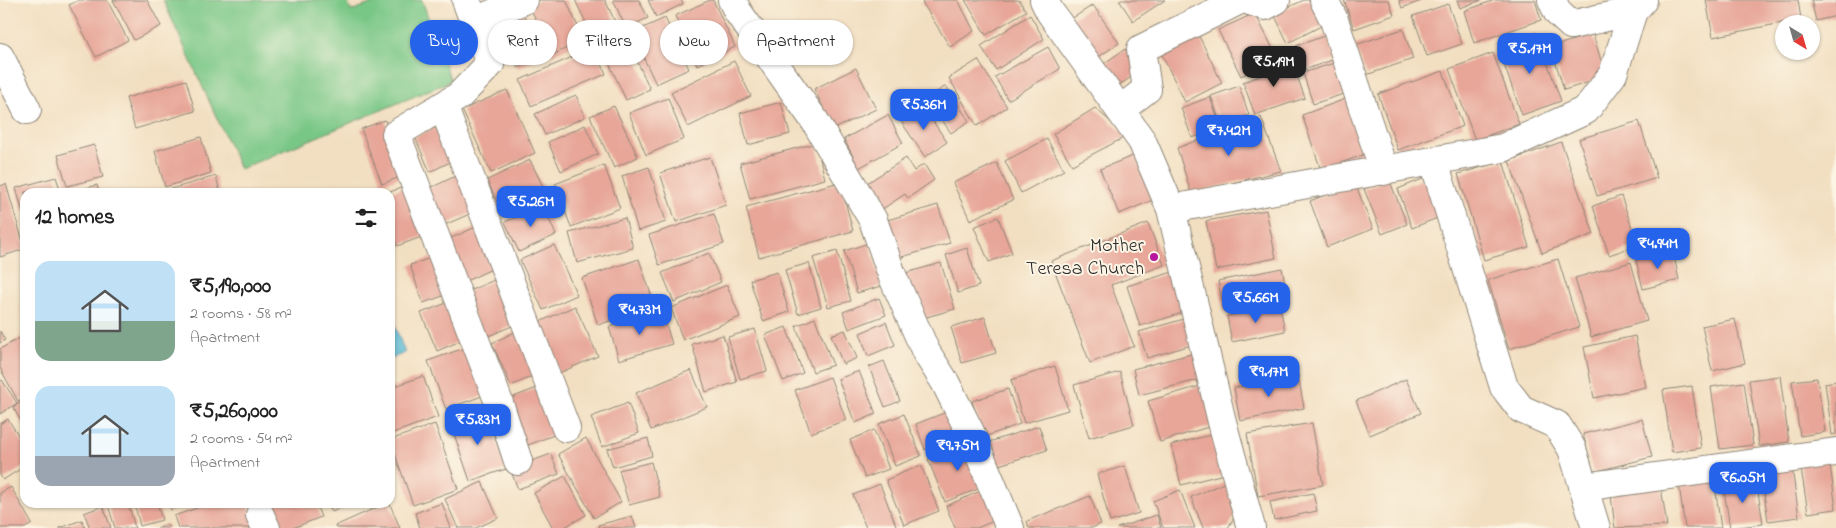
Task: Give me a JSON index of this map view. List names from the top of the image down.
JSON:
{
  "places": ["Mother Teresa Church"],
  "north": "bottom right",
  "page": {
    "chip": [
      "Buy",
      "Rent",
      "Filters",
      "New",
      "Apartment"
    ],
    "price": [
      "₹5.17M",
      "₹5.19M",
      "₹5.36M",
      "₹7.42M",
      "₹5.26M",
      "₹4.94M",
      "₹5.66M",
      "₹4.73M",
      "₹9.17M",
      "₹5.83M",
      "₹9.75M",
      "₹6.05M"
    ],
    "heading": "12 homes",
    "list": [
      {
        "name": "₹5,190,000",
        "note": "2 rooms · 58 m² · Apartment"
      },
      {
        "name": "₹5,260,000",
        "note": "2 rooms · 54 m² · Apartment"
      }
    ]
  }
}
